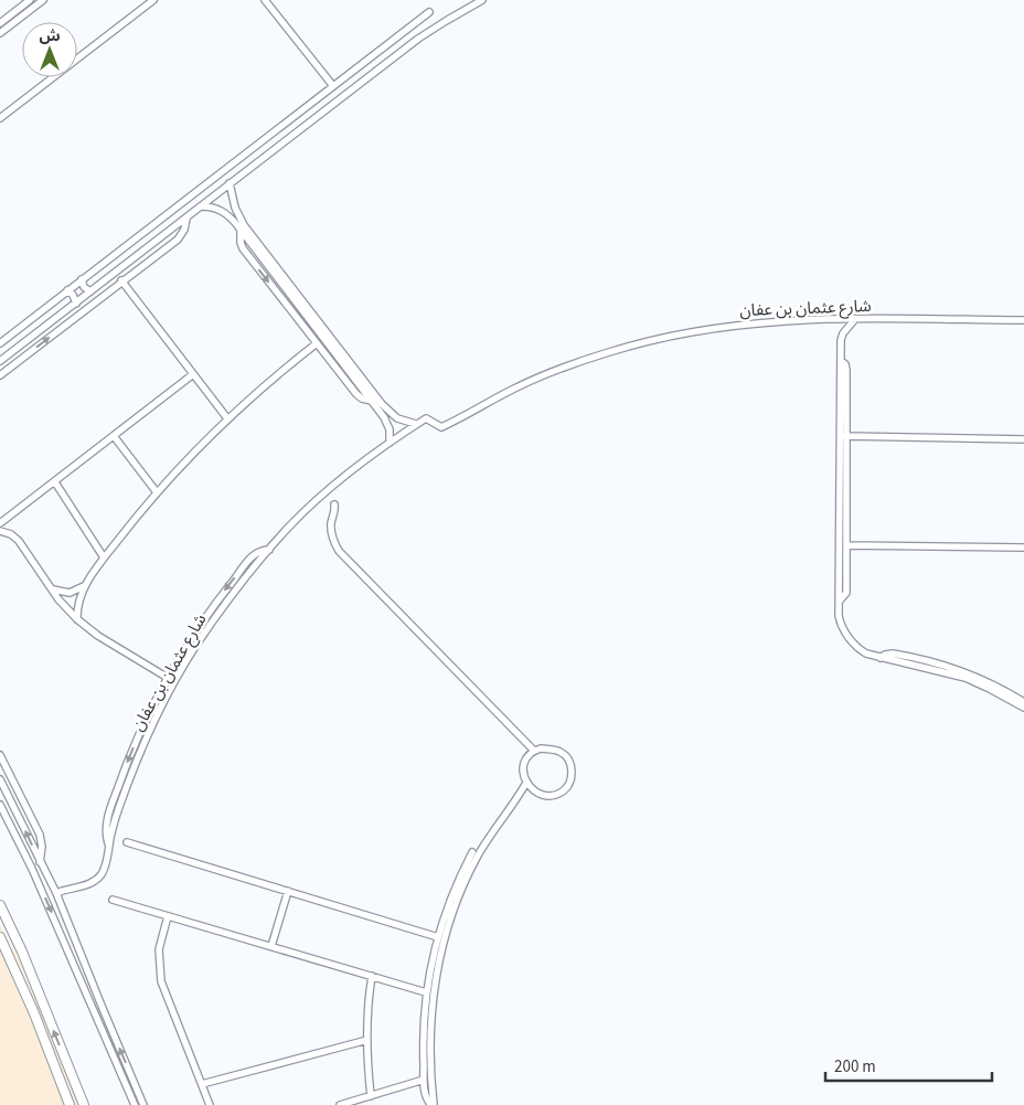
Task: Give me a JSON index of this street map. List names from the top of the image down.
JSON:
{
  "streets": {
    "street": ["شارع عثمان بن عفان"]
  },
  "scale_bar": "200 m",
  "north": "top"
}
